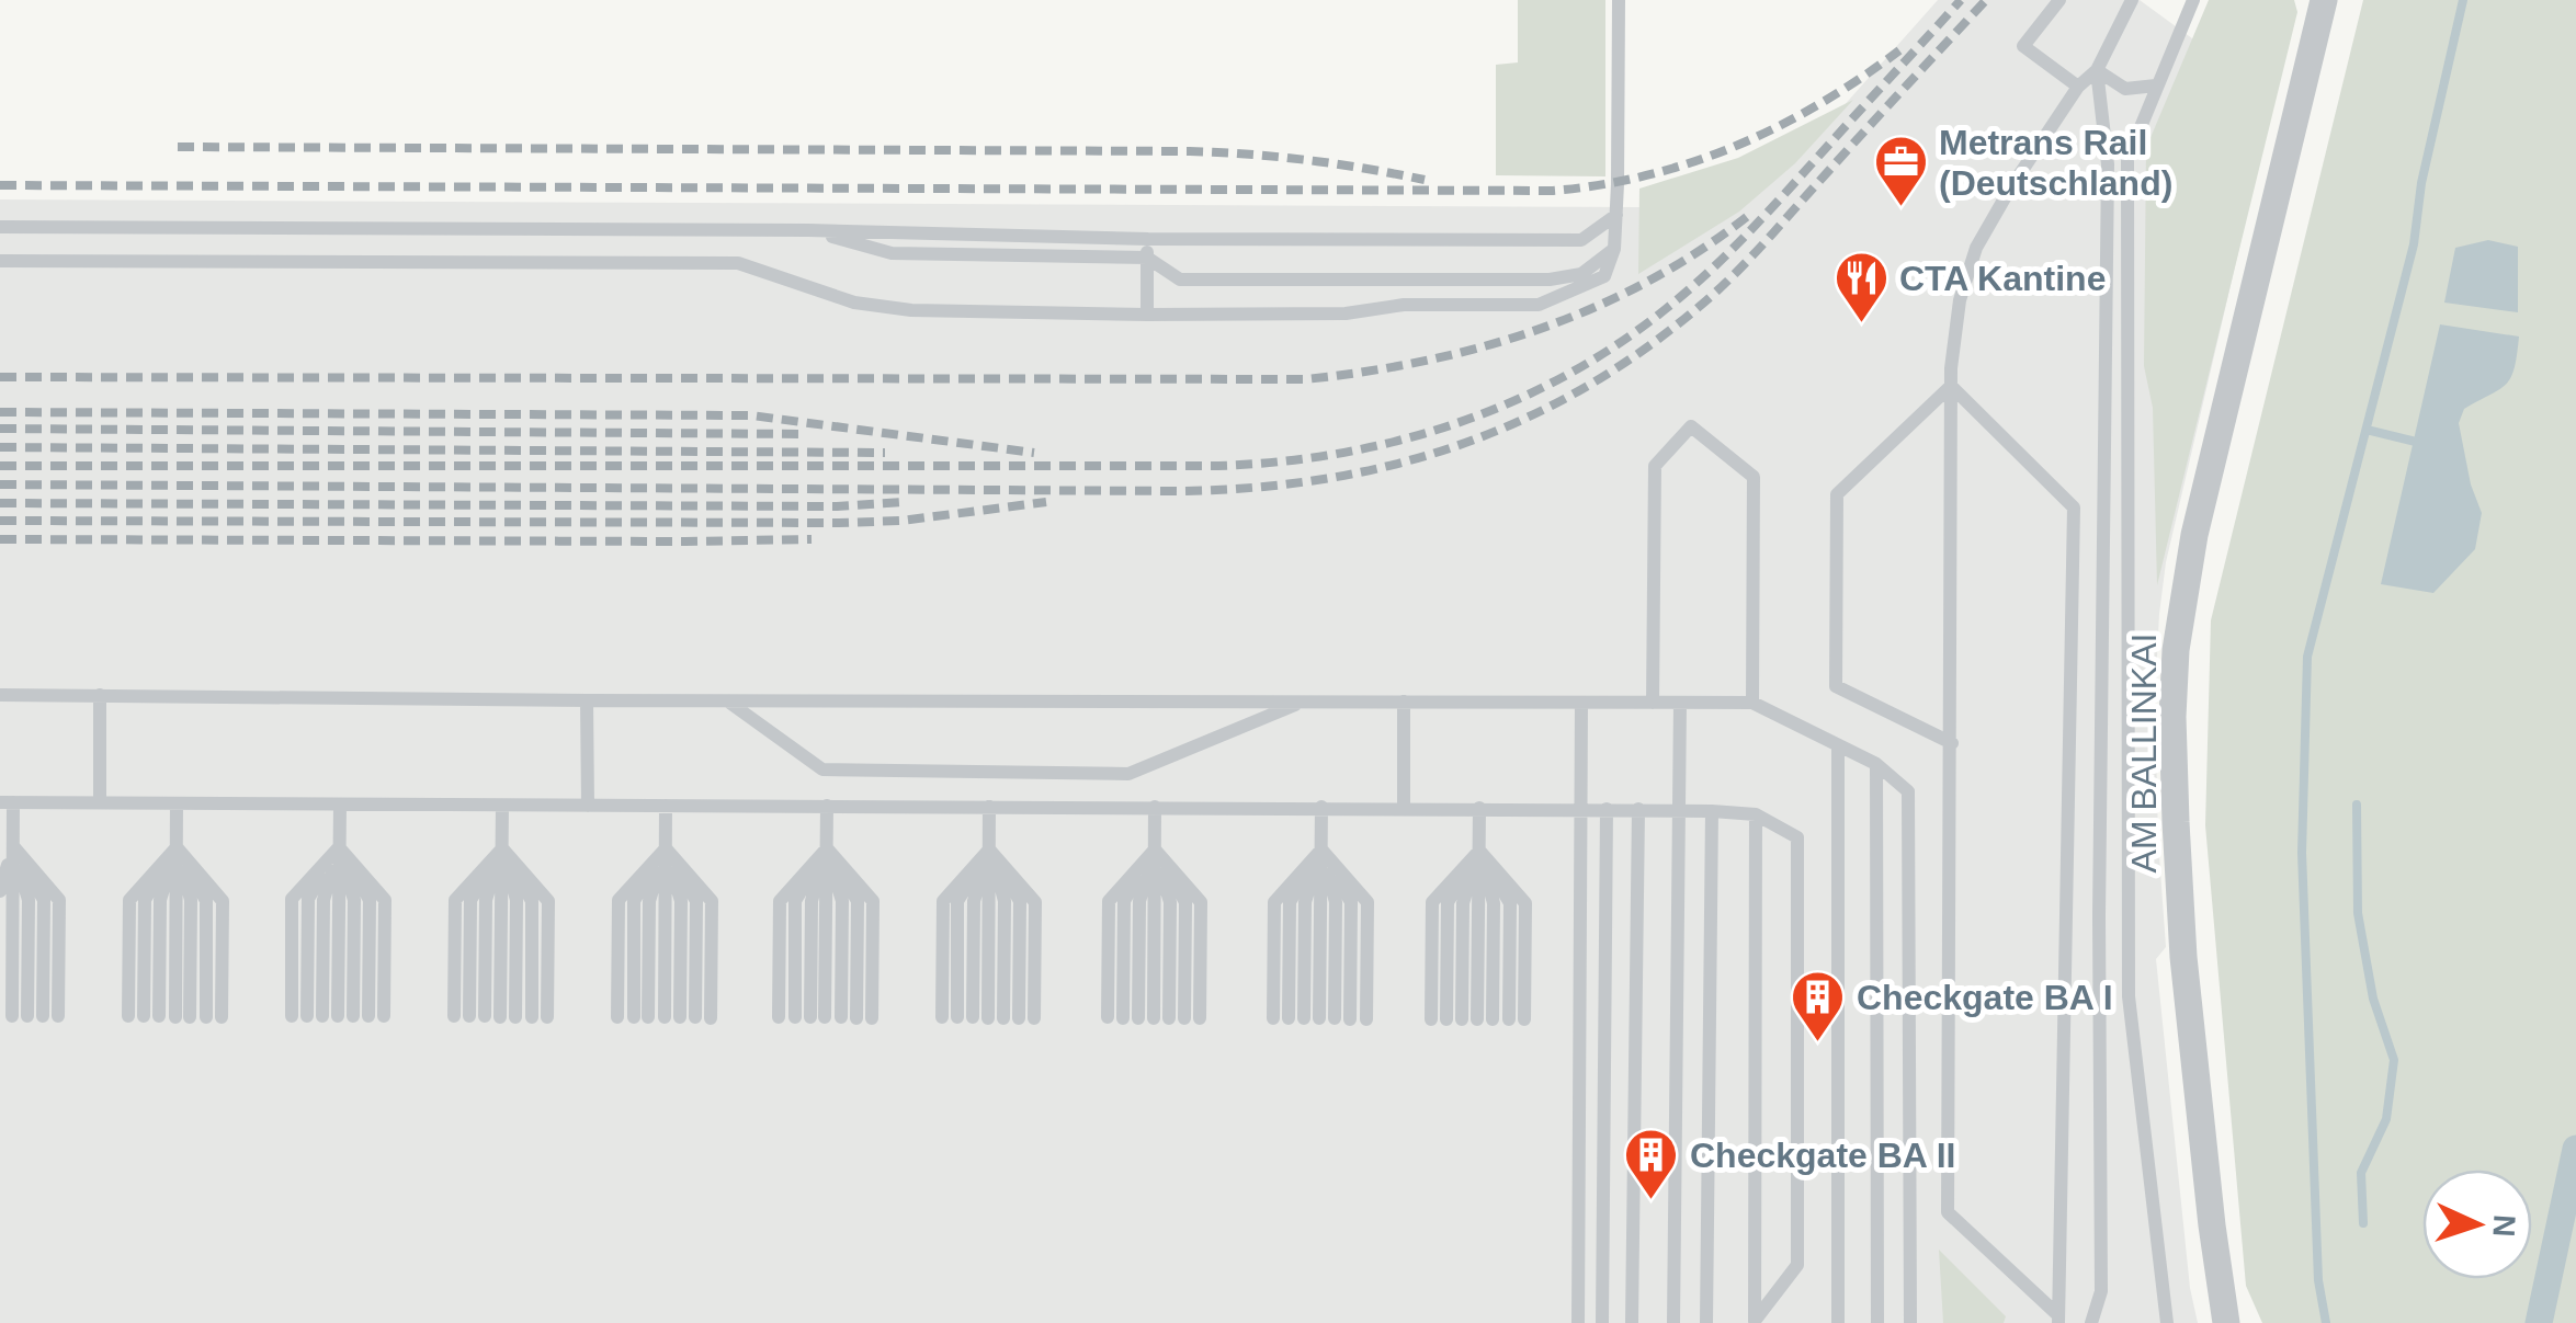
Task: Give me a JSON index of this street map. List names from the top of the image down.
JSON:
{
  "streets": {
    "street": ["AM BALLINKAI"]
  },
  "places": {
    "office": ["Metrans Rail (Deutschland)"],
    "restaurant": ["CTA Kantine"],
    "building": ["Checkgate BA I", "Checkgate BA II"]
  },
  "north": "right"
}
